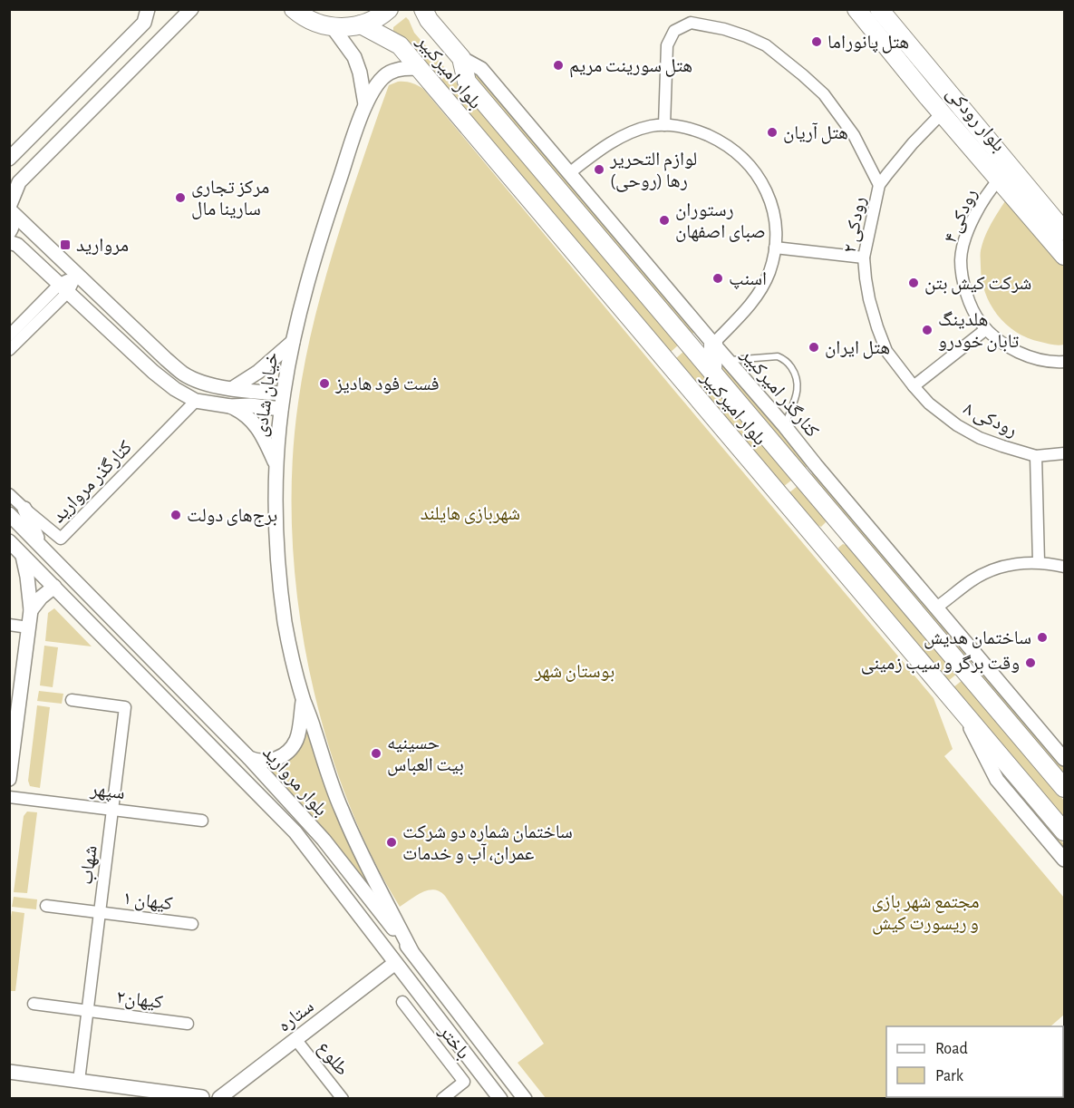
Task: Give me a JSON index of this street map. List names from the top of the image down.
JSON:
{
  "streets": {
    "main road": ["بلوار امیرکبیر", "بلوار رودکی"],
    "street": [
      "رودکی ۴",
      "رودکی ۲",
      "کنارگذر امیرکبیر",
      "خیابان شادی",
      "رودکی ۸",
      "کنارگذر مروارید",
      "بلوار مروارید",
      "سپهر",
      "شهاب",
      "کیهان ۱",
      "کیهان۲",
      "ستاره",
      "باختر",
      "طلوع"
    ]
  },
  "crossings": [
    ["بلوار امیرکبیر", "کنارگذر امیرکبیر"],
    ["بلوار امیرکبیر", "خیابان شادی"],
    ["بلوار رودکی", "رودکی ۴"],
    ["بلوار رودکی", "رودکی ۲"],
    ["رودکی ۲", "رودکی ۸"],
    ["خیابان شادی", "بلوار مروارید"],
    ["بلوار مروارید", "ستاره"],
    ["سپهر", "شهاب"],
    ["شهاب", "کیهان ۱"],
    ["شهاب", "کیهان۲"],
    ["ستاره", "طلوع"]
  ],
  "parks": ["شهربازی هایلند", "بوستان شهر", "مجتمع شهر بازی و ریسورت کیش"],
  "places": {
    "other": [
      "هتل پانوراما",
      "هتل سورینت مريم",
      "هتل آریان",
      "لوازم التحریر رها (روحی)",
      "مرکز تجاری سارینا مال",
      "رستوران صبای اصفهان",
      "اسنپ",
      "شرکت کیش بتن",
      "هلدینگ تابان خودرو",
      "هتل ایران",
      "فست فود هادیز",
      "برج‌های دولت",
      "ساختمان هدیش",
      "وقت برگر و سیب‌ زمینی",
      "حسینیه بیت العباس",
      "ساختمان شماره دو شرکت عمران، آب و خدمات"
    ],
    "transit": ["مروارید"]
  },
  "legend": ["Road", "Park"]
}
